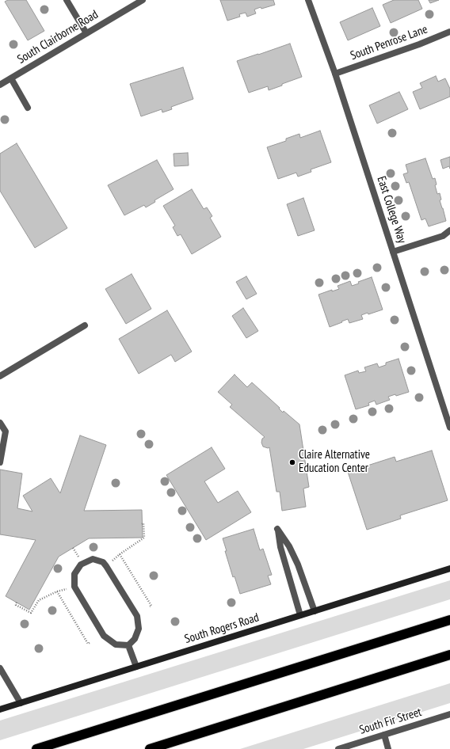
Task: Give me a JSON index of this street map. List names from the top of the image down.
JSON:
{
  "streets": {
    "main road": ["South Rogers Road"],
    "street": [
      "South Clairborne Road",
      "South Penrose Lane",
      "East College Way",
      "South Fir Street"
    ]
  },
  "crossings": [
    ["South Penrose Lane", "East College Way"]
  ],
  "places": ["Claire Alternative Education Center"]
}
